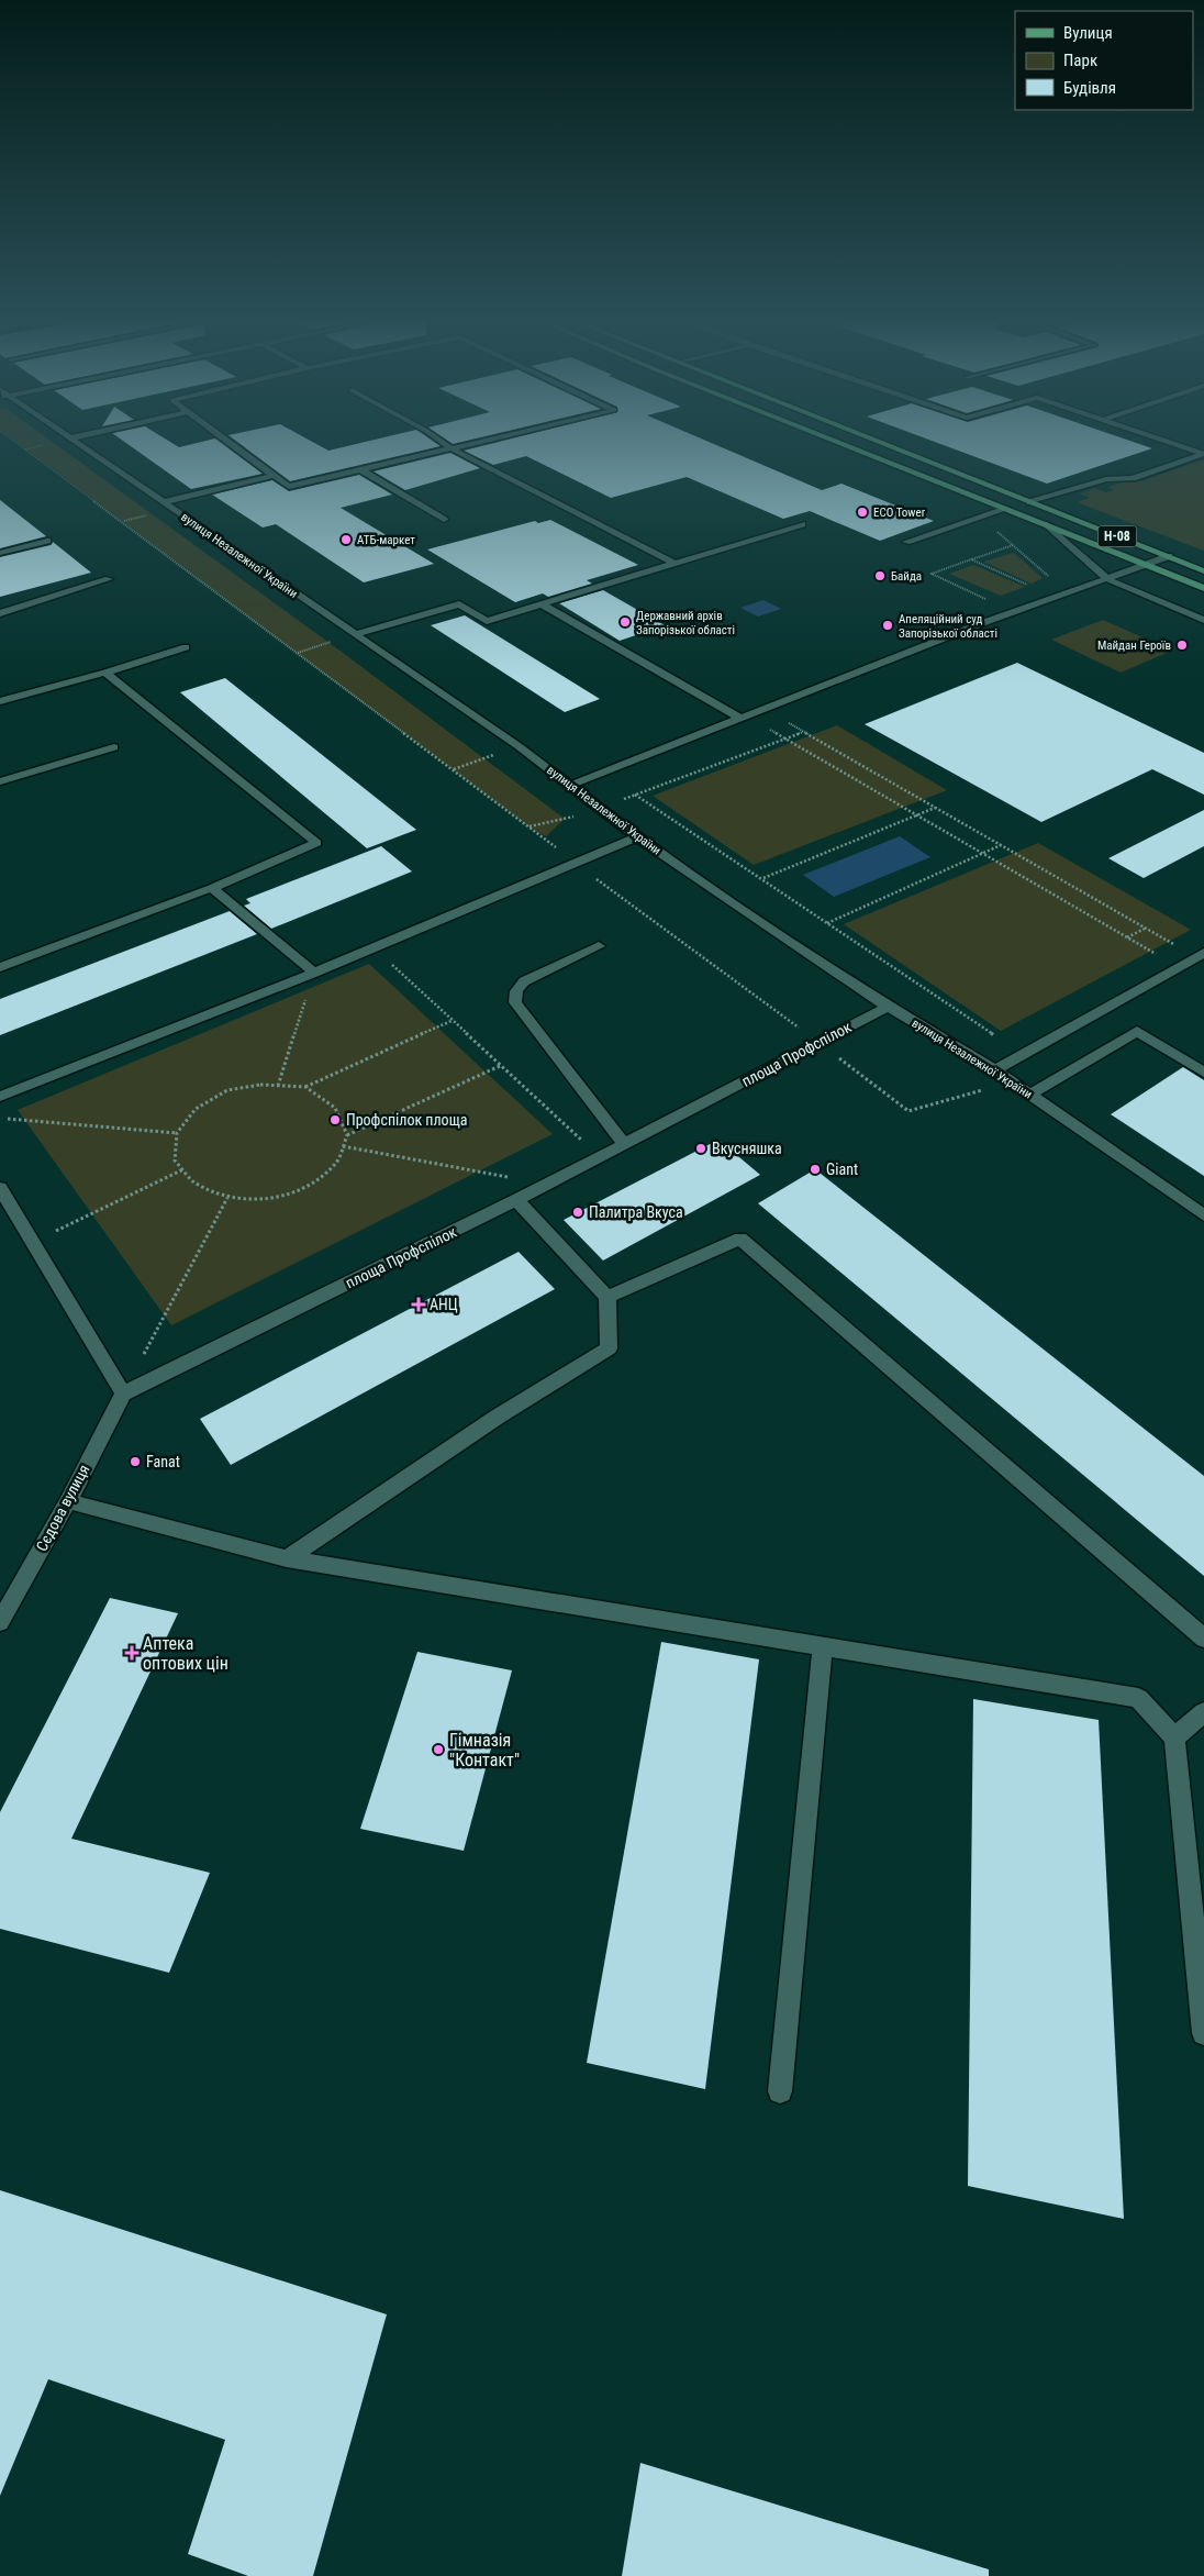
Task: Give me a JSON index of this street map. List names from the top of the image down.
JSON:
{
  "streets": {
    "main road": ["Н-08"],
    "street": ["вулиця Незалежної України", "площа Профспілок", "Сєдова вулиця"]
  },
  "crossings": [
    ["вулиця Незалежної України", "площа Профспілок"],
    ["площа Профспілок", "Сєдова вулиця"]
  ],
  "places": {
    "other": [
      "ECO Tower",
      "АТБ-маркет",
      "Байда",
      "Державний архів Запорізької області",
      "Апеляційний суд Запорізької області",
      "Майдан Героїв",
      "Профспілок площа",
      "Вкусняшка",
      "Giant",
      "Палитра Вкуса",
      "Fanat",
      "Гімназія \"Контакт\""
    ],
    "health": ["АНЦ", "Аптека оптових цін"]
  },
  "legend": ["Вулиця", "Парк", "Будівля"]
}
